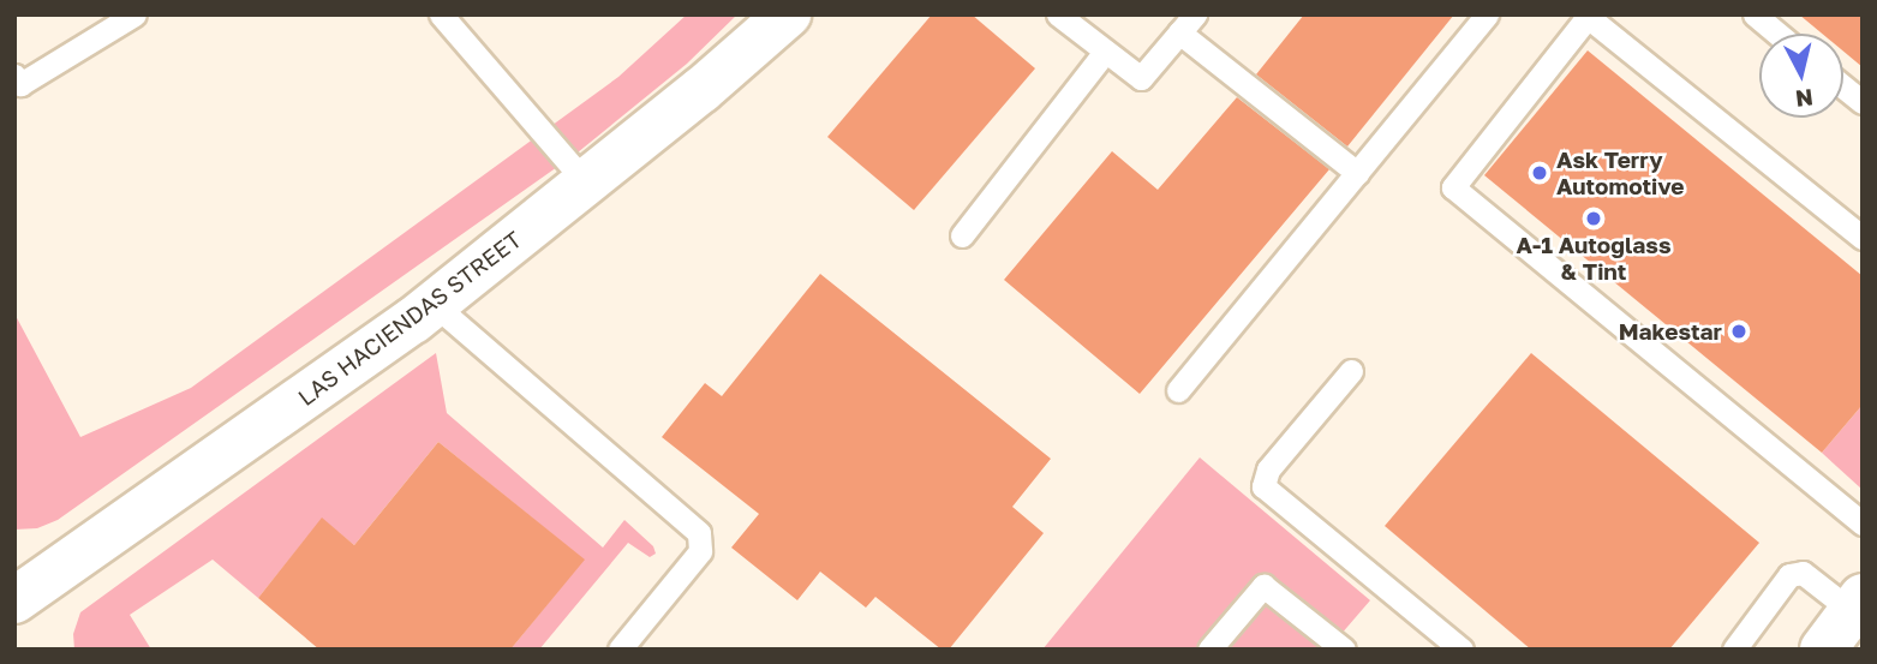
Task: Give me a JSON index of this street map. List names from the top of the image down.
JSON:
{
  "streets": {
    "street": ["LAS HACIENDAS STREET"]
  },
  "places": ["Ask Terry Automotive", "A-1 Autoglass & Tint", "Makestar"],
  "north": "bottom"
}
